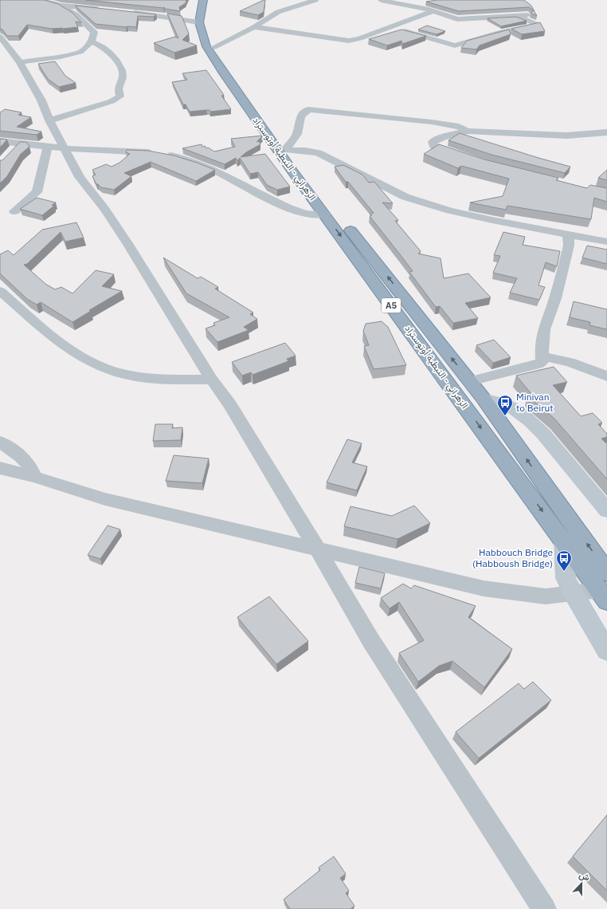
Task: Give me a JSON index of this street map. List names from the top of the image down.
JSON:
{
  "streets": {
    "highway": ["الزهراني - النبطية أوتوستراد", "A5"]
  },
  "places": {
    "bus stop": ["Minivan to Beirut", "Habbouch Bridge (Habboush Bridge)"]
  },
  "north": "top"
}
